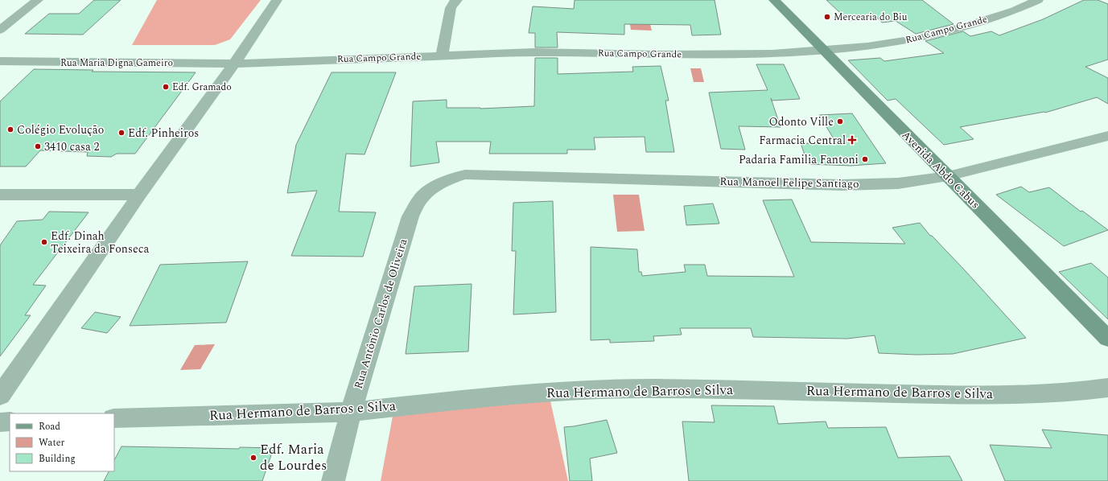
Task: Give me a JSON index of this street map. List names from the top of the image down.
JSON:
{
  "streets": {
    "main road": ["Avenida Abdo Cabus"],
    "street": [
      "Rua Campo Grande",
      "Rua Maria Digna Gameiro",
      "Rua Manoel Felipe Santiago",
      "Rua Antônio Carlos de Oliveira",
      "Rua Hermano de Barros e Silva"
    ]
  },
  "crossings": [
    ["Rua Campo Grande", "Rua Maria Digna Gameiro"],
    ["Rua Campo Grande", "Avenida Abdo Cabus"],
    ["Avenida Abdo Cabus", "Rua Manoel Felipe Santiago"],
    ["Rua Manoel Felipe Santiago", "Rua Antônio Carlos de Oliveira"],
    ["Rua Antônio Carlos de Oliveira", "Rua Hermano de Barros e Silva"]
  ],
  "places": {
    "other": [
      "Mercearia do Biu",
      "Edf. Gramado",
      "Odonto Ville",
      "Colégio Evolução",
      "Edf. Pinheiros",
      "3410 casa 2",
      "Padaria Familia Fantoni",
      "Edf. Dinah Teixeira da Fonseca",
      "Edf. Maria de Lourdes"
    ],
    "health": ["Farmacia Central"]
  },
  "legend": ["Road", "Water", "Building"]
}
